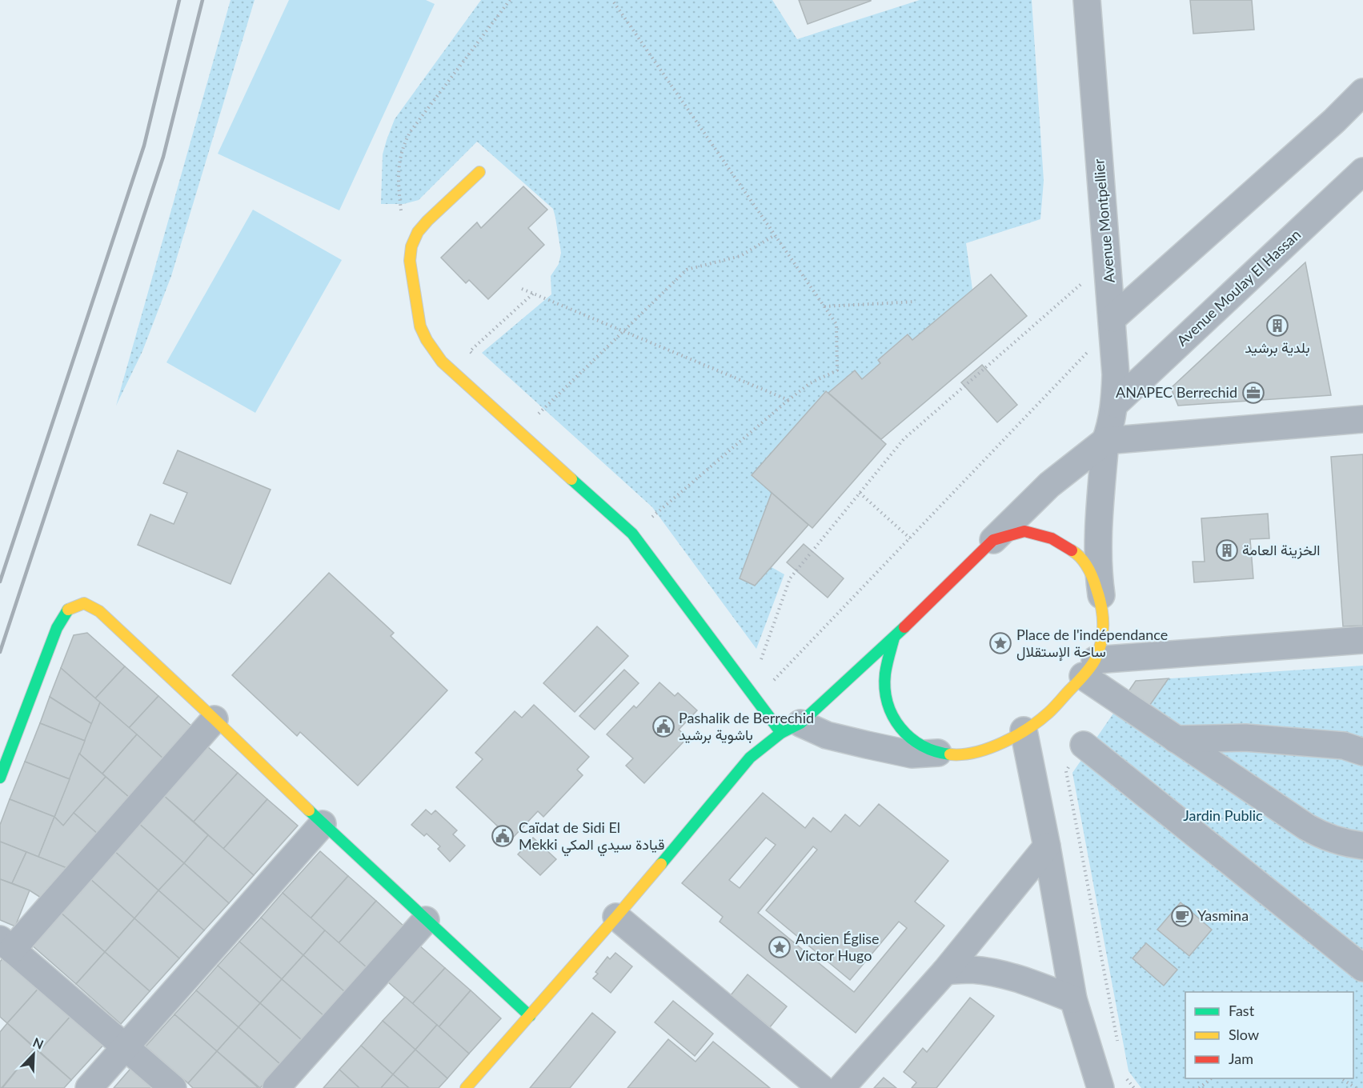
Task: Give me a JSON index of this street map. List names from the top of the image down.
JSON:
{
  "streets": {
    "street": ["Avenue Montpellier", "Avenue Moulay El Hassan"]
  },
  "crossings": [
    ["Avenue Montpellier", "Avenue Moulay El Hassan"]
  ],
  "parks": ["Jardin Public"],
  "places": {
    "building": ["بلدية برشيد", "الخزينة العامة"],
    "office": ["ANAPEC Berrechid"],
    "place": ["Place de l'indépendance ساحة الإستقلال", "Ancien Église Victor Hugo"],
    "public building": ["Pashalik de Berrechid باشوية برشيد", "Caïdat de Sidi El Mekki قيادة سيدي المكي"],
    "cafe": ["Yasmina"]
  },
  "legend": ["Fast", "Slow", "Jam"],
  "north": "top right"
}
